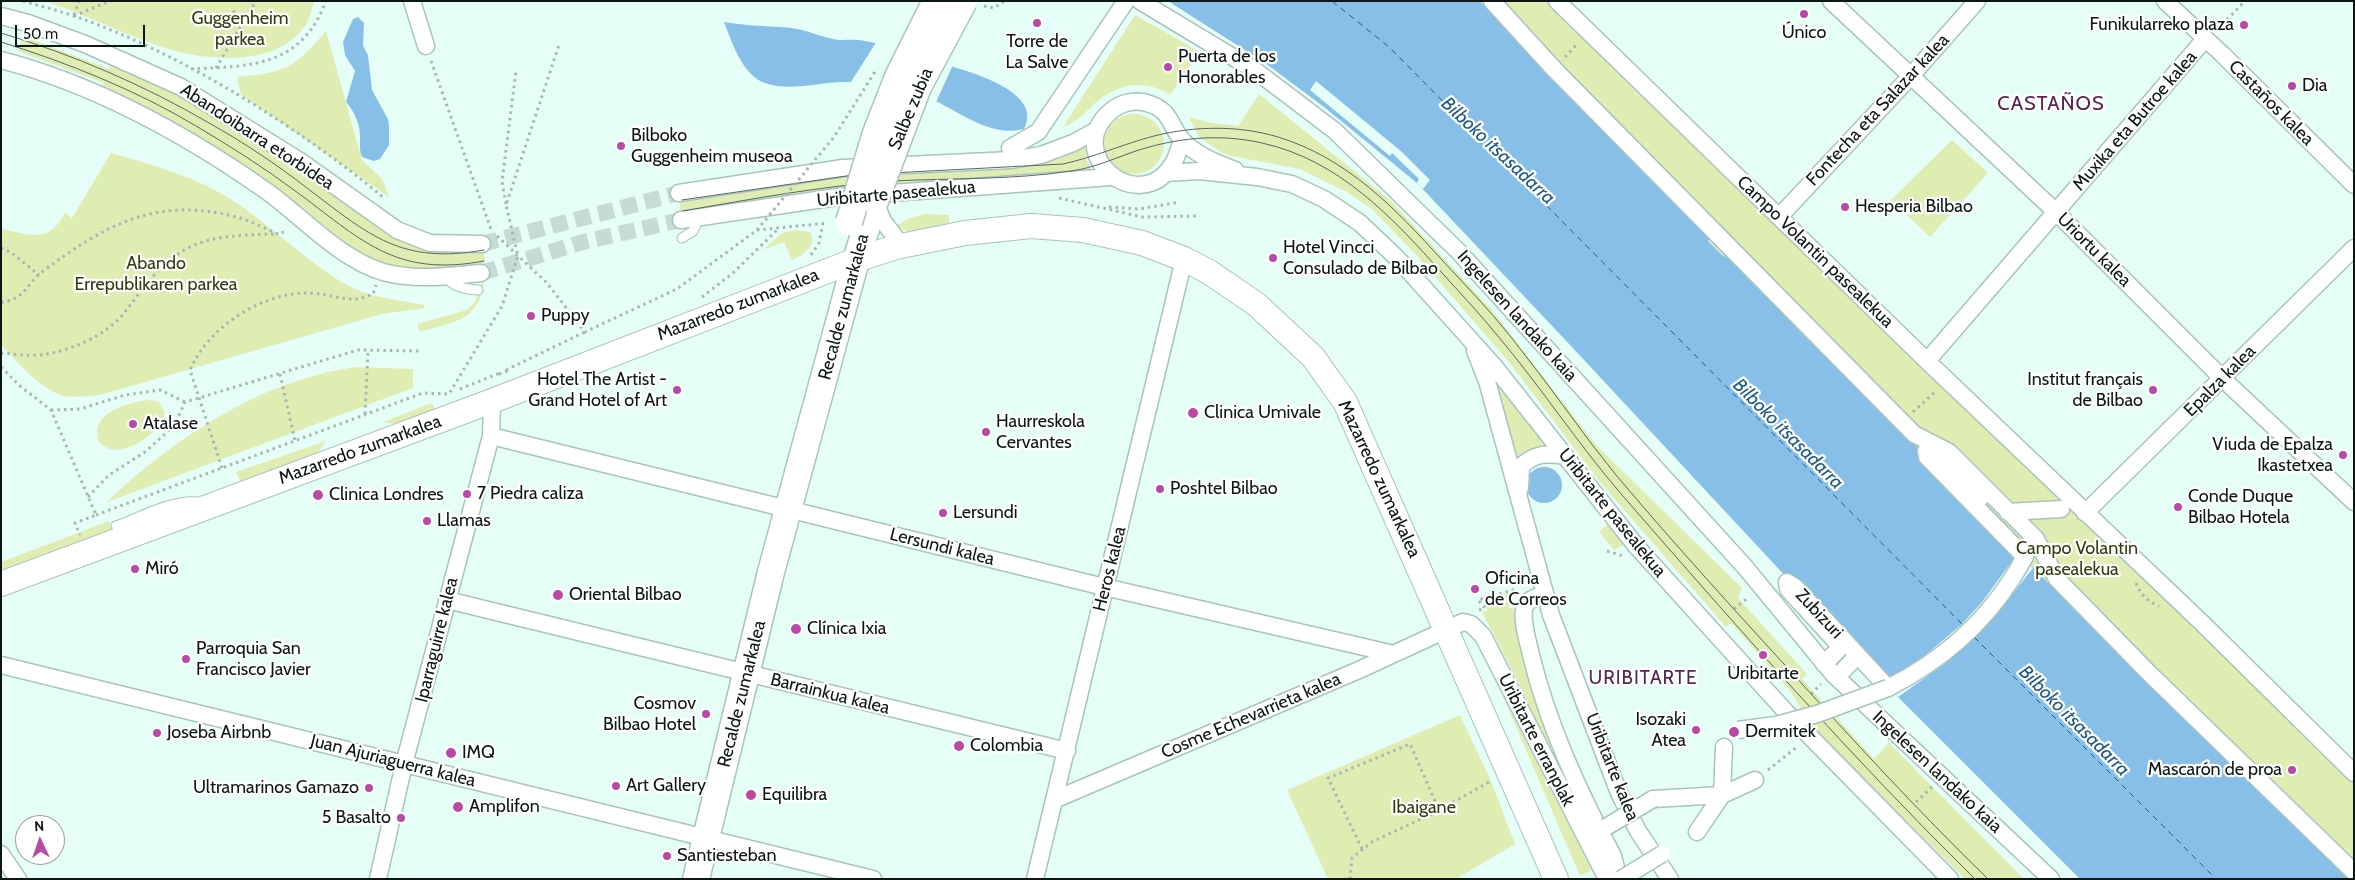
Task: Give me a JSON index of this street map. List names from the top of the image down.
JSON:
{
  "streets": {
    "main road": ["Salbe zubia", "Mazarredo zumarkalea", "Recalde zumarkalea"],
    "street": [
      "Castaños kalea",
      "Fontecha eta Salazar kalea",
      "Muxika eta Butroe kalea",
      "Abandoibarra etorbidea",
      "Uribitarte pasealekua",
      "Uriortu kalea",
      "Campo Volantin pasealekua",
      "Ingelesen landako kaia",
      "Epalza kalea",
      "Lersundi kalea",
      "Heros kalea",
      "Zubizuri",
      "Iparraguirre kalea",
      "Barrainkua kalea",
      "Cosme Echevarrieta kalea",
      "Uribitarte erranplak",
      "Juan Ajuriaguerra kalea",
      "Uribitarte kalea"
    ]
  },
  "crossings": [
    ["Castaños kalea", "Muxika eta Butroe kalea"],
    ["Salbe zubia", "Recalde zumarkalea"],
    ["Fontecha eta Salazar kalea", "Uriortu kalea"],
    ["Fontecha eta Salazar kalea", "Campo Volantin pasealekua"],
    ["Muxika eta Butroe kalea", "Uriortu kalea"],
    ["Muxika eta Butroe kalea", "Campo Volantin pasealekua"],
    ["Uribitarte pasealekua", "Uribitarte kalea"],
    ["Uriortu kalea", "Epalza kalea"],
    ["Campo Volantin pasealekua", "Epalza kalea"],
    ["Mazarredo zumarkalea", "Recalde zumarkalea"],
    ["Mazarredo zumarkalea", "Heros kalea"],
    ["Mazarredo zumarkalea", "Iparraguirre kalea"],
    ["Mazarredo zumarkalea", "Cosme Echevarrieta kalea"],
    ["Mazarredo zumarkalea", "Uribitarte erranplak"],
    ["Recalde zumarkalea", "Lersundi kalea"],
    ["Recalde zumarkalea", "Barrainkua kalea"],
    ["Recalde zumarkalea", "Juan Ajuriaguerra kalea"],
    ["Ingelesen landako kaia", "Zubizuri"],
    ["Lersundi kalea", "Heros kalea"],
    ["Lersundi kalea", "Iparraguirre kalea"],
    ["Lersundi kalea", "Cosme Echevarrieta kalea"],
    ["Heros kalea", "Barrainkua kalea"],
    ["Heros kalea", "Cosme Echevarrieta kalea"],
    ["Iparraguirre kalea", "Barrainkua kalea"],
    ["Iparraguirre kalea", "Juan Ajuriaguerra kalea"],
    ["Cosme Echevarrieta kalea", "Uribitarte erranplak"],
    ["Uribitarte erranplak", "Uribitarte kalea"]
  ],
  "districts": ["CASTAÑOS", "URIBITARTE"],
  "water": ["Bilboko itsasadarra"],
  "parks": [
    "Guggenheim parkea",
    "Abando Errepublikaren parkea",
    "Campo Volantin pasealekua",
    "Ibaigane"
  ],
  "places": [
    "Único",
    "Torre de La Salve",
    "Funikularreko plaza",
    "Puerta de los Honorables",
    "Dia",
    "Bilboko Guggenheim museoa",
    "Hesperia Bilbao",
    "Hotel Vincci Consulado de Bilbao",
    "Puppy",
    "Hotel The Artist - Grand Hotel of Art",
    "Institut français de Bilbao",
    "Clinica Umivale",
    "Atalase",
    "Haurreskola Cervantes",
    "Viuda de Epalza Ikastetxea",
    "Poshtel Bilbao",
    "7 Piedra caliza",
    "Clinica Londres",
    "Conde Duque Bilbao Hotela",
    "Lersundi",
    "Llamas",
    "Miró",
    "Oficina de Correos",
    "Oriental Bilbao",
    "Clínica Ixia",
    "Uribitarte",
    "Parroquia San Francisco Javier",
    "Cosmov Bilbao Hotel",
    "Isozaki Atea",
    "Dermitek",
    "Joseba Airbnb",
    "Colombia",
    "IMQ",
    "Mascarón de proa",
    "Art Gallery",
    "Ultramarinos Gamazo",
    "Equilibra",
    "Amplifon",
    "5 Basalto",
    "Santiesteban"
  ],
  "scale_bar": "50 m",
  "north": "top"
}
